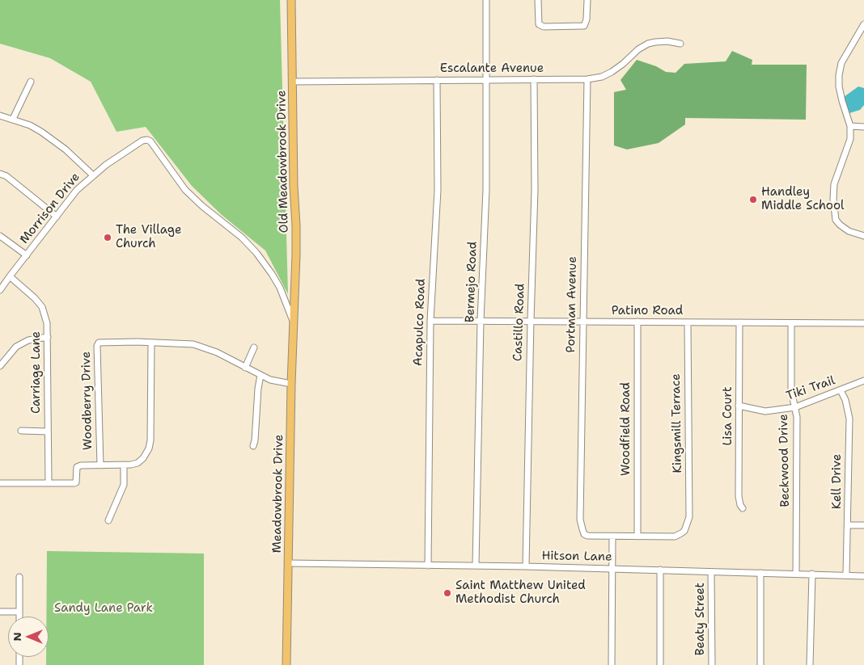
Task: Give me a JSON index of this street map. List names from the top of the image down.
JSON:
{
  "streets": {
    "main road": ["Old Meadowbrook Drive", "Meadowbrook Drive"],
    "street": [
      "Escalante Avenue",
      "Morrison Drive",
      "Bermejo Road",
      "Portman Avenue",
      "Patino Road",
      "Acapulco Road",
      "Castillo Road",
      "Carriage Lane",
      "Tiki Trail",
      "Woodberry Drive",
      "Lisa Court",
      "Kingsmill Terrace",
      "Woodfield Road",
      "Beckwood Drive",
      "Kell Drive",
      "Hitson Lane",
      "Beaty Street"
    ]
  },
  "crossings": [
    ["Escalante Avenue", "Old Meadowbrook Drive"],
    ["Escalante Avenue", "Bermejo Road"],
    ["Escalante Avenue", "Portman Avenue"],
    ["Escalante Avenue", "Acapulco Road"],
    ["Escalante Avenue", "Castillo Road"],
    ["Old Meadowbrook Drive", "Morrison Drive"],
    ["Old Meadowbrook Drive", "Meadowbrook Drive"],
    ["Morrison Drive", "Carriage Lane"],
    ["Morrison Drive", "Meadowbrook Drive"],
    ["Bermejo Road", "Patino Road"],
    ["Bermejo Road", "Hitson Lane"],
    ["Portman Avenue", "Patino Road"],
    ["Patino Road", "Acapulco Road"],
    ["Patino Road", "Castillo Road"],
    ["Patino Road", "Lisa Court"],
    ["Patino Road", "Kingsmill Terrace"],
    ["Patino Road", "Woodfield Road"],
    ["Patino Road", "Beckwood Drive"],
    ["Acapulco Road", "Hitson Lane"],
    ["Castillo Road", "Hitson Lane"],
    ["Tiki Trail", "Lisa Court"],
    ["Tiki Trail", "Beckwood Drive"],
    ["Tiki Trail", "Kell Drive"],
    ["Woodberry Drive", "Meadowbrook Drive"],
    ["Kingsmill Terrace", "Woodfield Road"],
    ["Beckwood Drive", "Hitson Lane"],
    ["Kell Drive", "Hitson Lane"],
    ["Meadowbrook Drive", "Hitson Lane"],
    ["Hitson Lane", "Beaty Street"]
  ],
  "parks": ["Sandy Lane Park"],
  "places": ["Handley Middle School", "The Village Church", "Saint Matthew United Methodist Church"],
  "north": "left"
}
